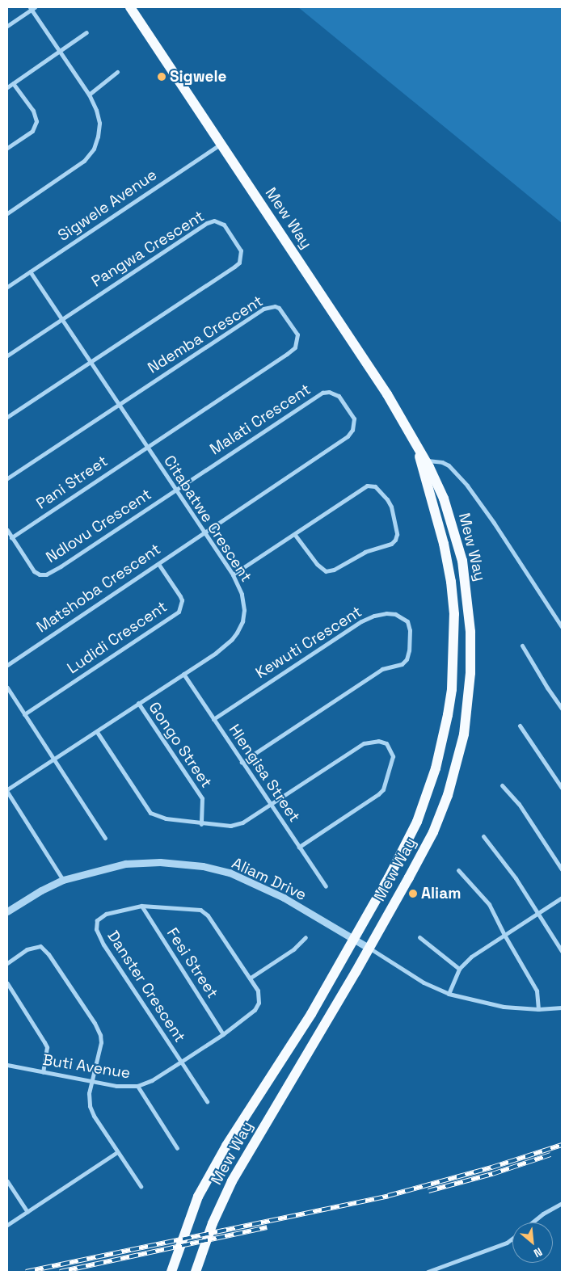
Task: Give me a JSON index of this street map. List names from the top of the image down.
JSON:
{
  "streets": {
    "main road": ["Mew Way"],
    "street": [
      "Sigwele Avenue",
      "Pangwa Crescent",
      "Ndemba Crescent",
      "Malati Crescent",
      "Pani Street",
      "Citabatwe Crescent",
      "Ndlovu Crescent",
      "Matshoba Crescent",
      "Ludidi Crescent",
      "Kewuti Crescent",
      "Gongo Street",
      "Hlengisa Street",
      "Aliam Drive",
      "Fesi Street",
      "Danster Crescent",
      "Buti Avenue"
    ]
  },
  "crossings": [
    ["Sigwele Avenue", "Mew Way"],
    ["Sigwele Avenue", "Citabatwe Crescent"],
    ["Mew Way", "Aliam Drive"],
    ["Pangwa Crescent", "Citabatwe Crescent"],
    ["Ndemba Crescent", "Pani Street"],
    ["Ndemba Crescent", "Citabatwe Crescent"],
    ["Malati Crescent", "Citabatwe Crescent"],
    ["Malati Crescent", "Ndlovu Crescent"],
    ["Malati Crescent", "Matshoba Crescent"],
    ["Pani Street", "Citabatwe Crescent"],
    ["Pani Street", "Ndlovu Crescent"],
    ["Citabatwe Crescent", "Ndlovu Crescent"],
    ["Citabatwe Crescent", "Matshoba Crescent"],
    ["Citabatwe Crescent", "Gongo Street"],
    ["Citabatwe Crescent", "Hlengisa Street"],
    ["Matshoba Crescent", "Ludidi Crescent"],
    ["Kewuti Crescent", "Hlengisa Street"],
    ["Fesi Street", "Danster Crescent"],
    ["Fesi Street", "Buti Avenue"],
    ["Danster Crescent", "Buti Avenue"]
  ],
  "places": ["Sigwele", "Aliam"],
  "north": "bottom right"
}
